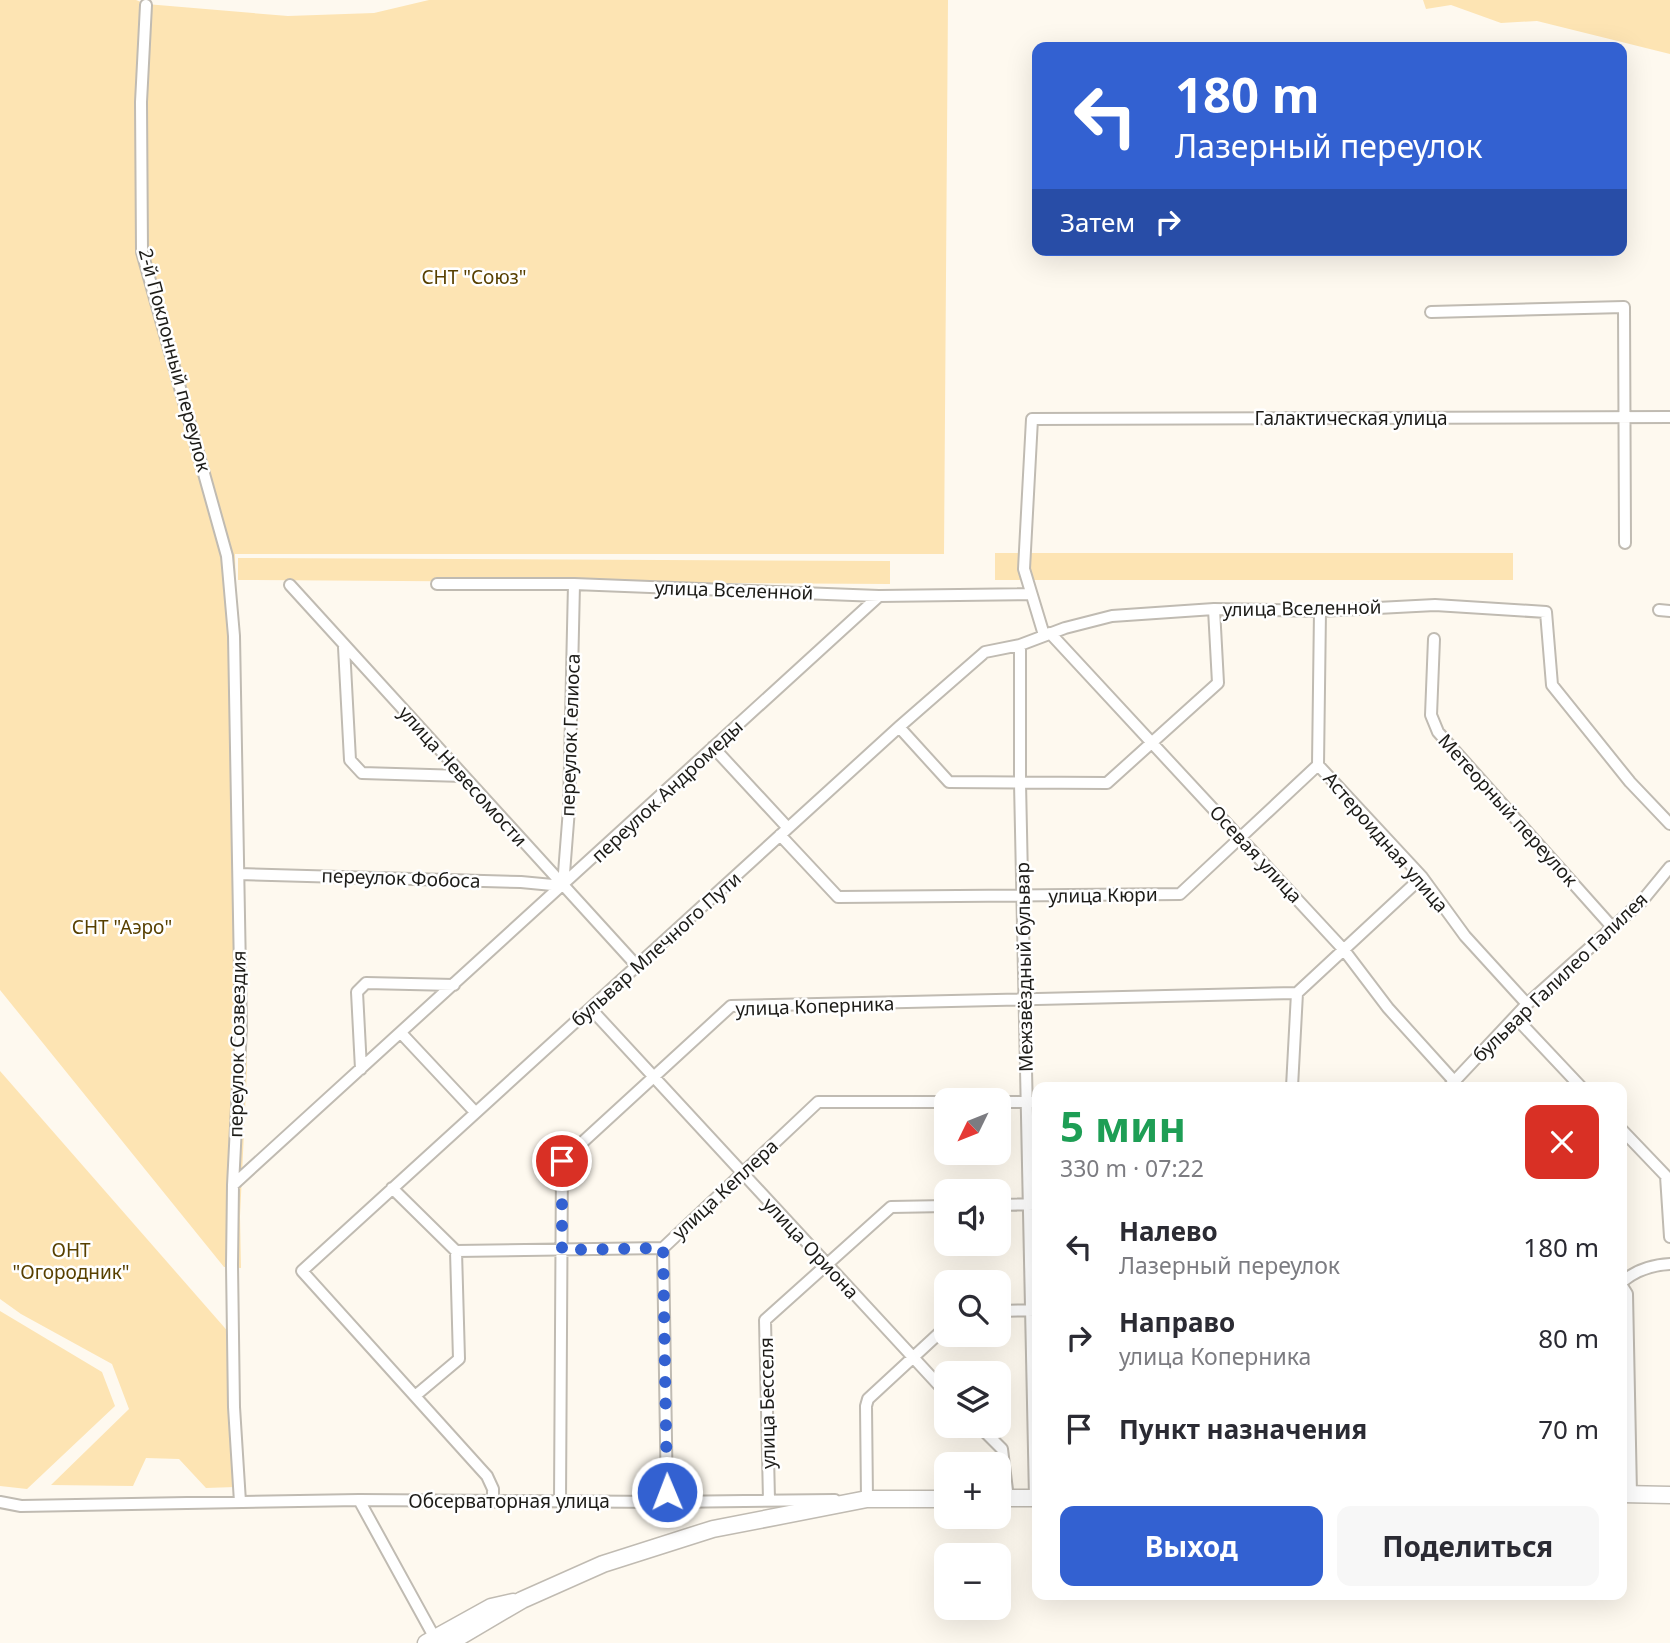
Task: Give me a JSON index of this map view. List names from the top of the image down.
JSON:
{
  "streets": {
    "main road": ["Обсерваторная улица"],
    "street": [
      "2-й Поклонный переулок",
      "Галактическая улица",
      "улица Вселенной",
      "переулок Гелиоса",
      "улица Невесомости",
      "переулок Андромеды",
      "Метеорный переулок",
      "Астероидная улица",
      "Осевая улица",
      "переулок Фобоса",
      "улица Кюри",
      "бульвар Млечного Пути",
      "Межзвёздный бульвар",
      "бульвар Галилео Галилея",
      "улица Коперника",
      "переулок Созвездия",
      "улица Кеплера",
      "улица Ориона",
      "улица Бесселя"
    ]
  },
  "crossings": [
    ["2-й Поклонный переулок", "переулок Созвездия"],
    ["Галактическая улица", "улица Вселенной"],
    ["улица Вселенной", "переулок Гелиоса"],
    ["улица Вселенной", "переулок Андромеды"],
    ["улица Вселенной", "Астероидная улица"],
    ["улица Вселенной", "Осевая улица"],
    ["улица Вселенной", "бульвар Млечного Пути"],
    ["улица Вселенной", "Межзвёздный бульвар"],
    ["переулок Гелиоса", "улица Невесомости"],
    ["переулок Гелиоса", "переулок Андромеды"],
    ["переулок Гелиоса", "переулок Фобоса"],
    ["улица Невесомости", "переулок Андромеды"],
    ["улица Невесомости", "переулок Фобоса"],
    ["улица Невесомости", "бульвар Млечного Пути"],
    ["переулок Андромеды", "переулок Фобоса"],
    ["переулок Андромеды", "улица Кюри"],
    ["переулок Андромеды", "переулок Созвездия"],
    ["Метеорный переулок", "бульвар Галилео Галилея"],
    ["Астероидная улица", "улица Кюри"],
    ["Астероидная улица", "бульвар Галилео Галилея"],
    ["Осевая улица", "улица Кюри"],
    ["переулок Фобоса", "переулок Созвездия"],
    ["улица Кюри", "бульвар Млечного Пути"],
    ["улица Кюри", "Межзвёздный бульвар"],
    ["бульвар Млечного Пути", "Межзвёздный бульвар"],
    ["бульвар Млечного Пути", "улица Ориона"],
    ["Межзвёздный бульвар", "улица Коперника"],
    ["улица Коперника", "улица Ориона"],
    ["улица Коперника", "Обсерваторная улица"],
    ["переулок Созвездия", "Обсерваторная улица"],
    ["улица Кеплера", "улица Ориона"],
    ["улица Кеплера", "Обсерваторная улица"],
    ["улица Ориона", "улица Бесселя"],
    ["улица Бесселя", "Обсерваторная улица"]
  ],
  "parks": ["СНТ \"Союз\"", "СНТ \"Аэро\"", "ОНТ \"Огородник\""],
  "north": "bottom left",
  "page": {
    "turn": ["180 m", "Лазерный переулок"],
    "then": "Затем",
    "heading": ["5 мин", "330 m · 07:22"],
    "map_buttons": ["+", "−"],
    "list": [
      {
        "name": "Налево",
        "note": "Лазерный переулок",
        "value": "180 m"
      },
      {
        "name": "Направо",
        "note": "улица Коперника",
        "value": "80 m"
      },
      {
        "name": "Пункт назначения",
        "value": "70 m"
      }
    ],
    "buttons": ["Выход", "Поделиться"]
  }
}
